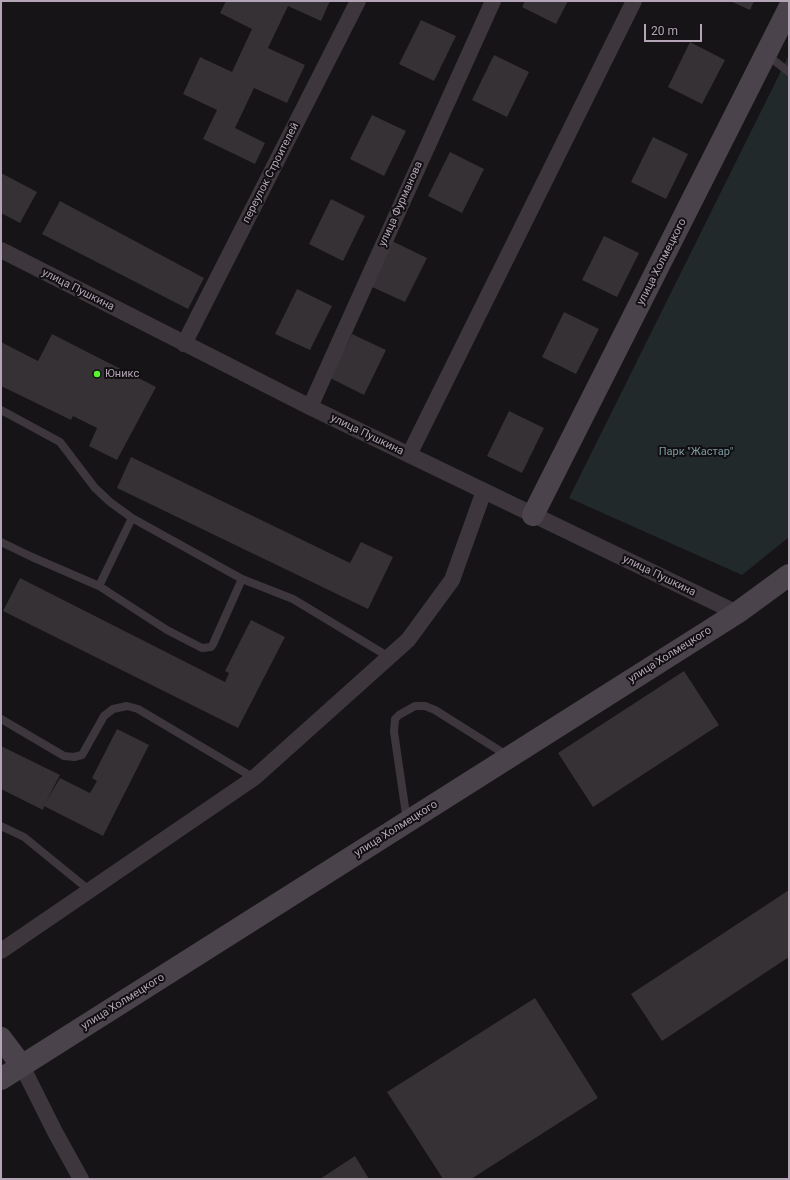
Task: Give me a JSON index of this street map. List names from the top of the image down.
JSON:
{
  "streets": {
    "street": [
      "переулок Строителей",
      "улица Фурманова",
      "улица Холмецкого",
      "улица Пушкина"
    ]
  },
  "crossings": [
    ["переулок Строителей", "улица Пушкина"],
    ["улица Фурманова", "улица Пушкина"],
    ["улица Холмецкого", "улица Пушкина"]
  ],
  "parks": ["Парк \"Жастар\""],
  "places": ["Юникс"],
  "scale_bar": "20 m"
}
